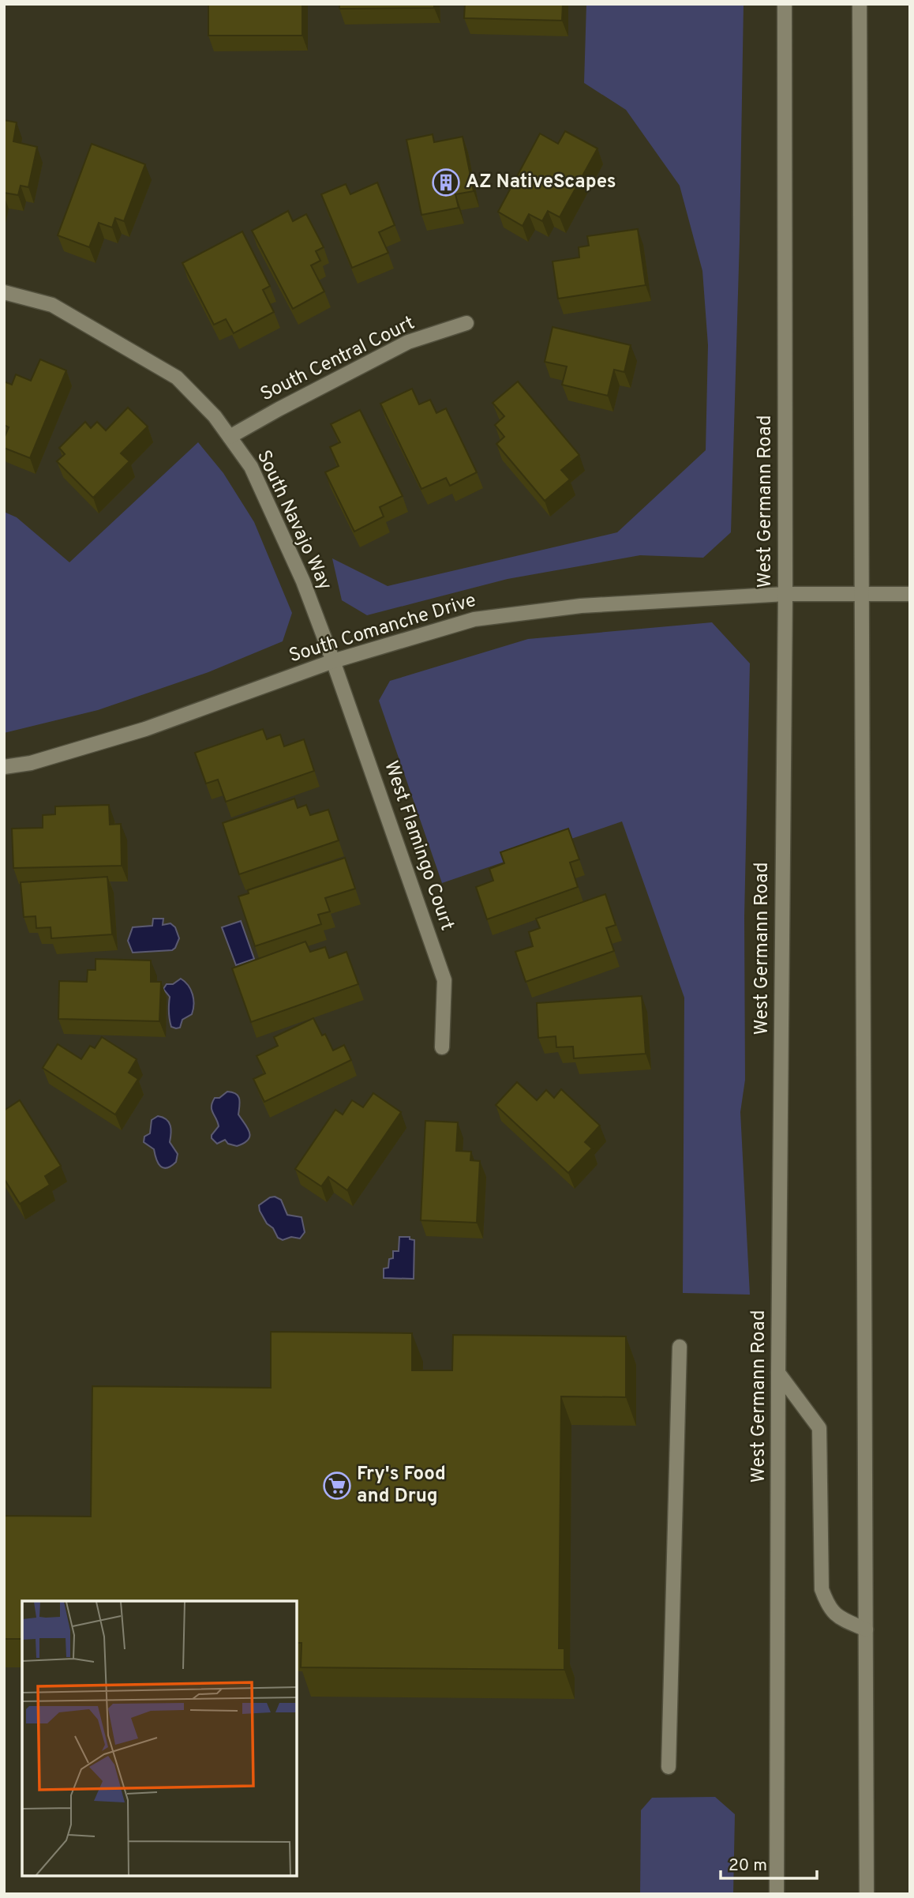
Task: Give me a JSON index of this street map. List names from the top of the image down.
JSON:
{
  "streets": {
    "main road": [
      "South Central Court",
      "West Germann Road",
      "South Navajo Way",
      "South Comanche Drive",
      "West Flamingo Court"
    ]
  },
  "crossings": [
    ["South Central Court", "South Navajo Way"],
    ["West Germann Road", "South Comanche Drive"],
    ["South Navajo Way", "South Comanche Drive"],
    ["South Navajo Way", "West Flamingo Court"],
    ["South Comanche Drive", "West Flamingo Court"]
  ],
  "places": {
    "building": ["AZ NativeScapes"],
    "supermarket": ["Fry's Food and Drug"]
  },
  "scale_bar": "20 m"
}
